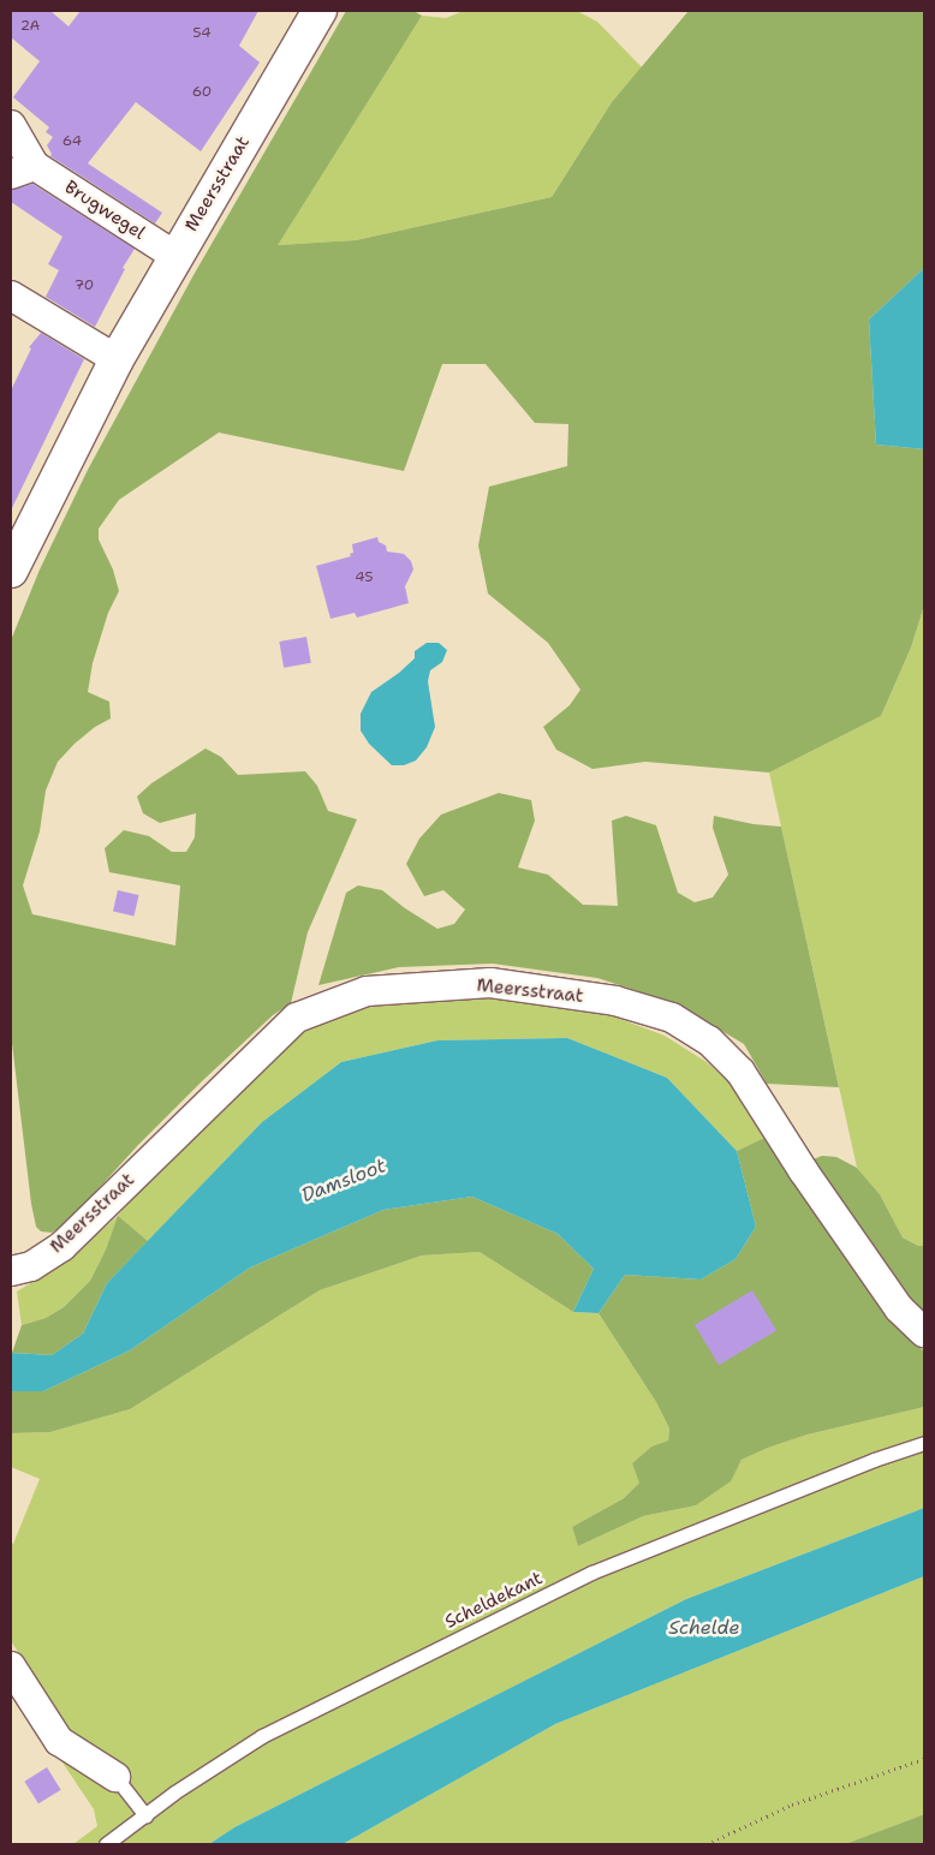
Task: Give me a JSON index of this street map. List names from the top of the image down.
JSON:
{
  "streets": {
    "main road": ["Meersstraat"],
    "street": ["Brugwegel"],
    "lane": ["Scheldekant"]
  },
  "crossings": [
    ["Meersstraat", "Brugwegel"]
  ],
  "water": ["Damsloot", "Schelde"],
  "house_numbers": [
    "2A",
    "54",
    "60",
    "64",
    "70",
    "45"
  ]
}
